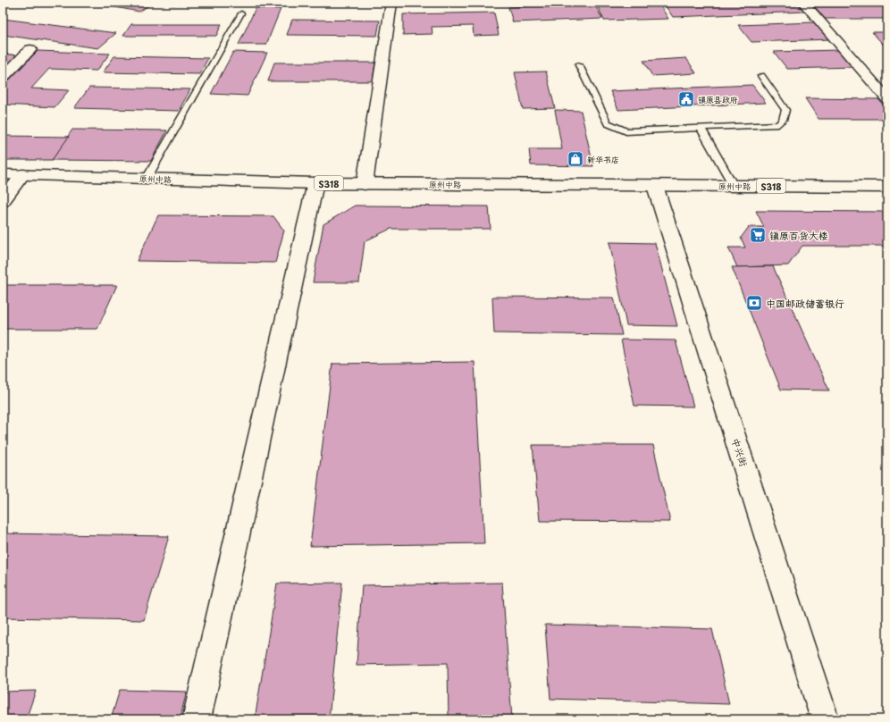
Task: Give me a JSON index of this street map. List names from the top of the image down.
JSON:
{
  "streets": {
    "street": ["原州中路", "S318", "中兴街"]
  },
  "crossings": [
    ["原州中路", "中兴街"]
  ],
  "places": {
    "public building": ["镇原县政府"],
    "shop": ["新华书店"],
    "supermarket": ["镇原百货大楼"],
    "bank": ["中国邮政储蓄银行"]
  }
}
